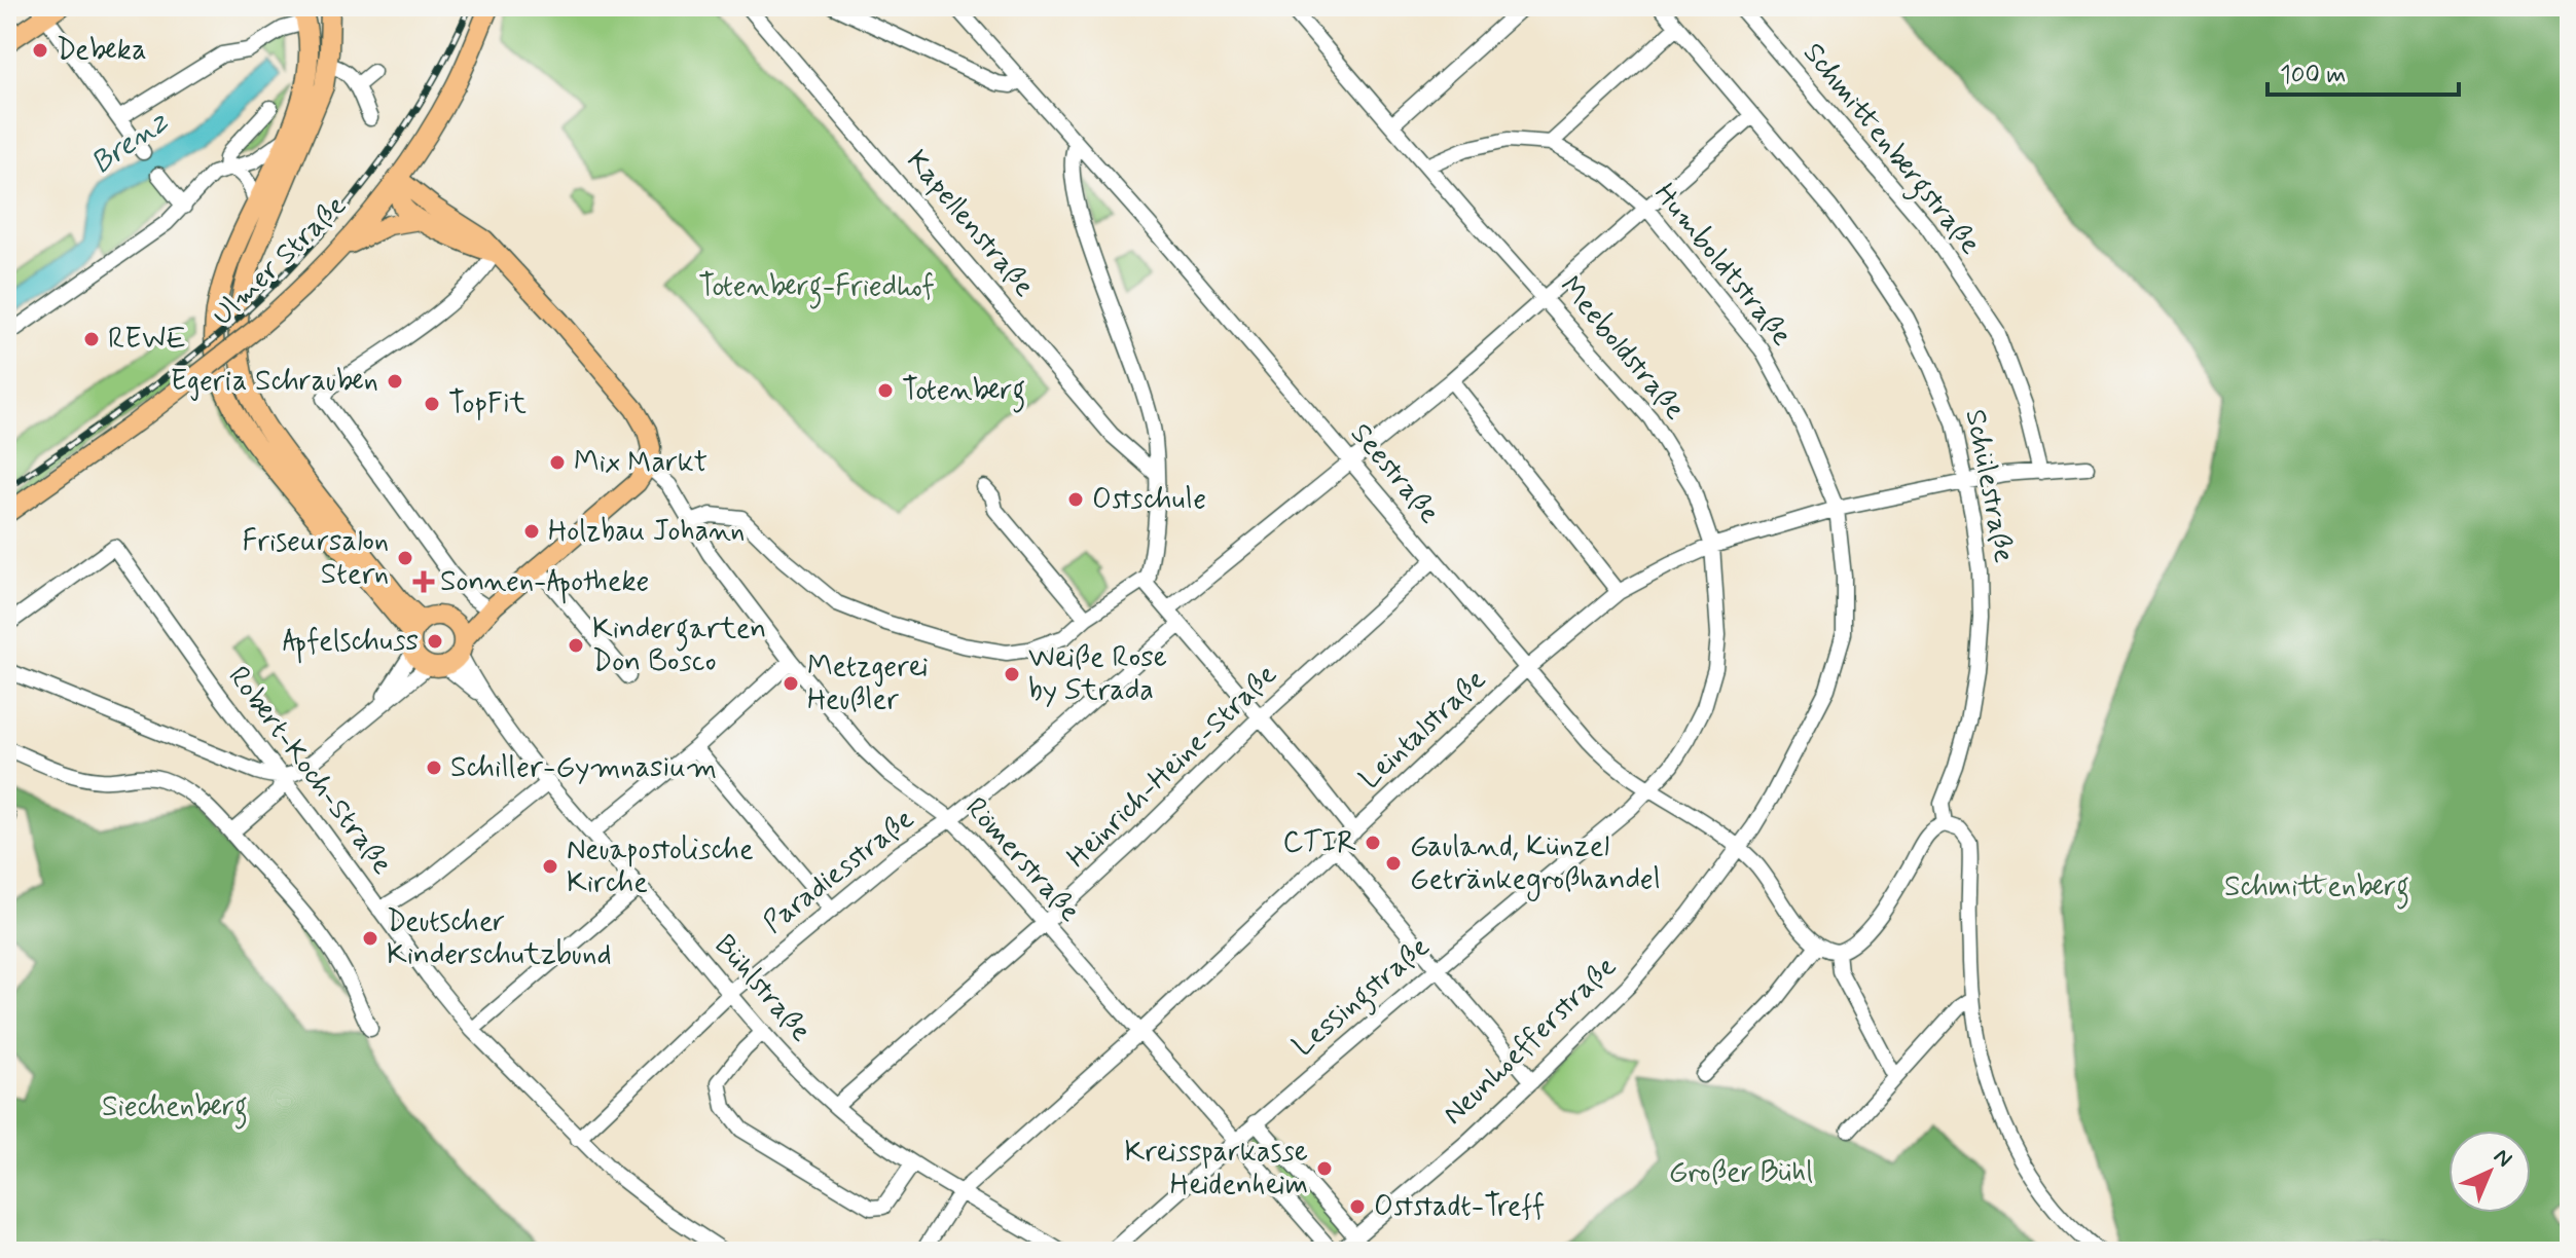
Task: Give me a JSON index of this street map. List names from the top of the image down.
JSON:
{
  "streets": {
    "main road": ["Ulmer Straße"],
    "street": [
      "Schmittenbergstraße",
      "Kapellenstraße",
      "Humboldtstraße",
      "Meeboldstraße",
      "Seestraße",
      "Schülestraße",
      "Leintalstraße",
      "Heinrich-Heine-Straße",
      "Robert-Koch-Straße",
      "Römerstraße",
      "Paradiesstraße",
      "Bühlstraße",
      "Lessingstraße",
      "Neunhoefferstraße"
    ]
  },
  "crossings": [
    ["Schmittenbergstraße", "Leintalstraße"],
    ["Humboldtstraße", "Meeboldstraße"],
    ["Humboldtstraße", "Seestraße"],
    ["Humboldtstraße", "Leintalstraße"],
    ["Humboldtstraße", "Neunhoefferstraße"],
    ["Meeboldstraße", "Seestraße"],
    ["Meeboldstraße", "Leintalstraße"],
    ["Meeboldstraße", "Lessingstraße"],
    ["Seestraße", "Leintalstraße"],
    ["Seestraße", "Heinrich-Heine-Straße"],
    ["Seestraße", "Lessingstraße"],
    ["Seestraße", "Neunhoefferstraße"],
    ["Schülestraße", "Leintalstraße"],
    ["Leintalstraße", "Römerstraße"],
    ["Leintalstraße", "Bühlstraße"],
    ["Heinrich-Heine-Straße", "Römerstraße"],
    ["Heinrich-Heine-Straße", "Bühlstraße"],
    ["Robert-Koch-Straße", "Paradiesstraße"],
    ["Römerstraße", "Paradiesstraße"],
    ["Römerstraße", "Lessingstraße"],
    ["Römerstraße", "Neunhoefferstraße"],
    ["Paradiesstraße", "Bühlstraße"]
  ],
  "water": ["Brenz"],
  "parks": [
    "Totenberg-Friedhof",
    "Schmittenberg",
    "Siechenberg",
    "Großer Bühl"
  ],
  "places": {
    "other": [
      "Debeka",
      "REWE",
      "Egeria Schrauben",
      "Totenberg",
      "TopFit",
      "Mix Markt",
      "Ostschule",
      "Holzbau Johann",
      "Friseursalon Stern",
      "Apfelschuss",
      "Kindergarten Don Bosco",
      "Weiße Rose by Strada",
      "Metzgerei Heußler",
      "Schiller-Gymnasium",
      "CTIR",
      "Gauland, Künzel Getränkegroßhandel",
      "Neuapostolische Kirche",
      "Deutscher Kinderschutzbund",
      "Kreissparkasse Heidenheim",
      "Oststadt-Treff"
    ],
    "health": ["Sonnen-Apotheke"]
  },
  "scale_bar": "100 m",
  "north": "top right"
}
